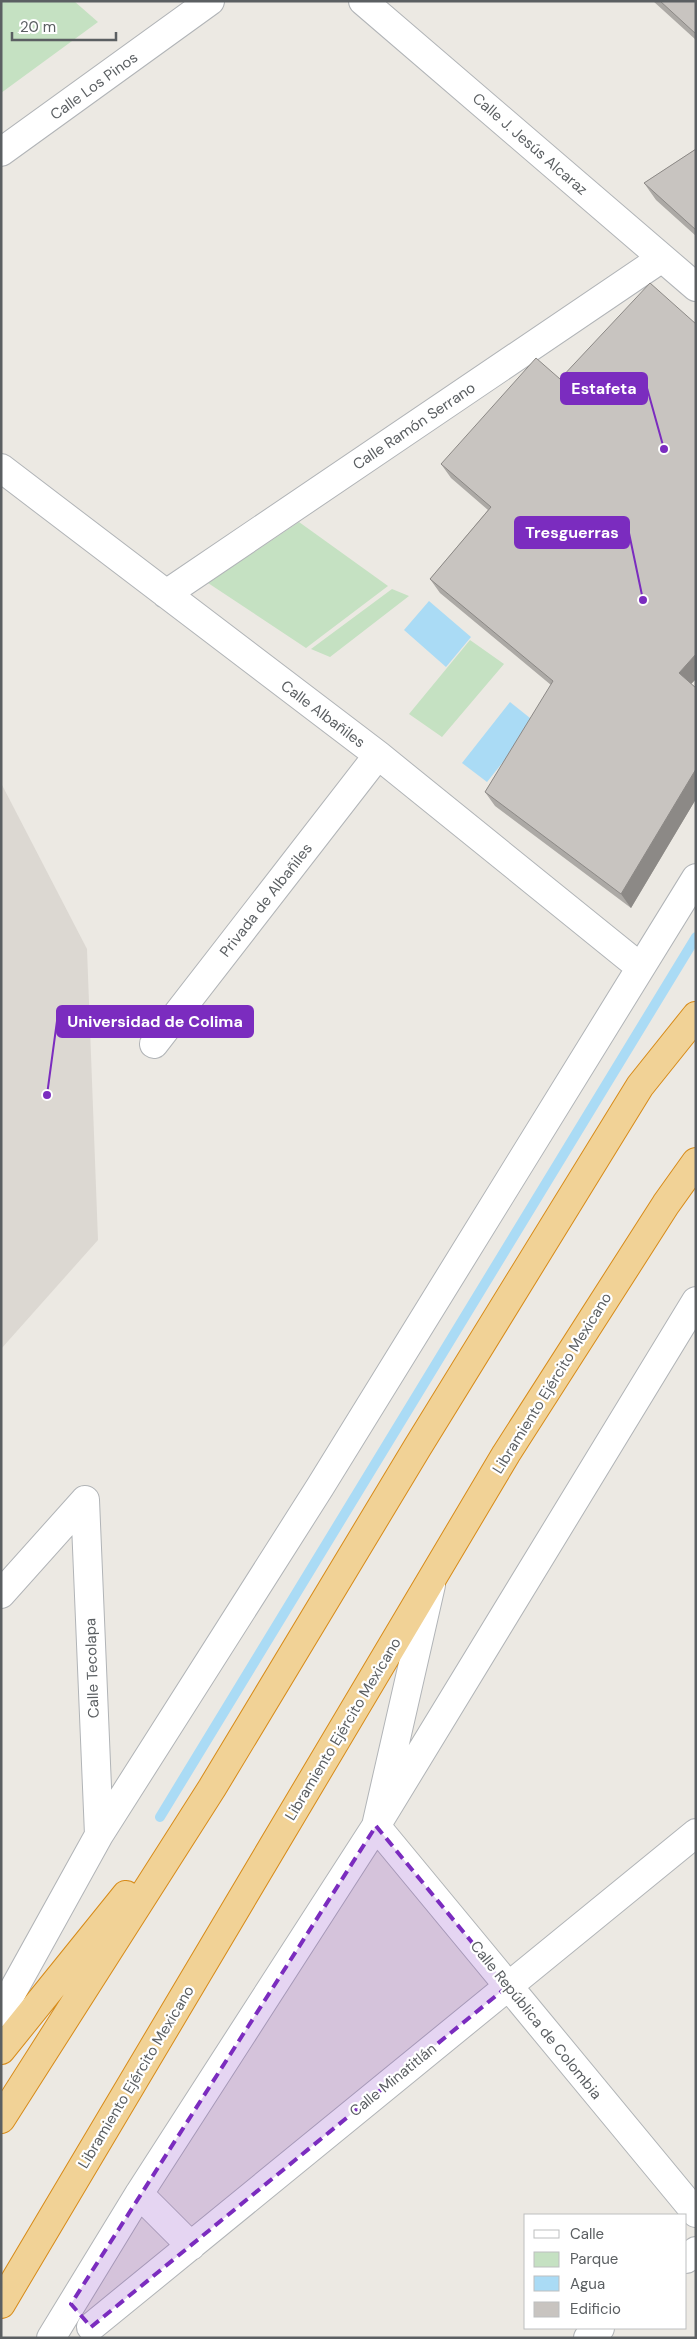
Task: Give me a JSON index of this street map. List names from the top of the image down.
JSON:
{
  "streets": {
    "highway": ["Libramiento Ejército Mexicano"],
    "street": [
      "Calle Los Pinos",
      "Calle J. Jesús Alcaraz",
      "Calle Ramón Serrano",
      "Calle Albañiles",
      "Privada de Albañiles",
      "Calle Tecolapa",
      "Calle República de Colombia",
      "Calle Minatitlán"
    ]
  },
  "crossings": [
    ["Calle J. Jesús Alcaraz", "Calle Ramón Serrano"],
    ["Calle Ramón Serrano", "Calle Albañiles"],
    ["Calle Albañiles", "Privada de Albañiles"],
    ["Calle República de Colombia", "Calle Minatitlán"]
  ],
  "places": ["Estafeta", "Tresguerras", "Universidad de Colima"],
  "legend": [
    "Calle",
    "Parque",
    "Agua",
    "Edificio"
  ],
  "scale_bar": "20 m"
}
